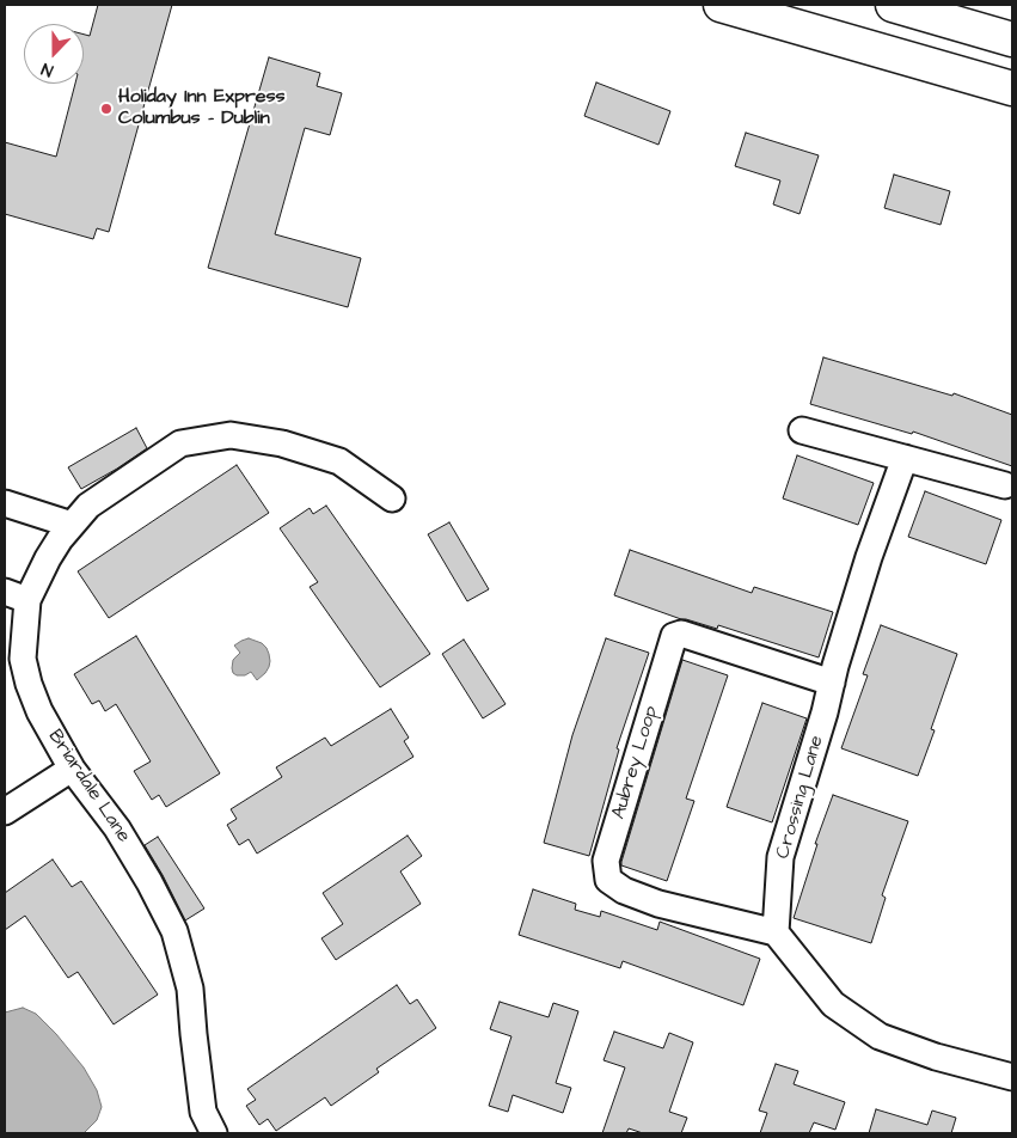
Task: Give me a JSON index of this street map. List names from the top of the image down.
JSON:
{
  "streets": {
    "street": ["Aubrey Loop", "Briardale Lane", "Crossing Lane"]
  },
  "crossings": [
    ["Aubrey Loop", "Crossing Lane"]
  ],
  "places": ["Holiday Inn Express Columbus - Dublin"],
  "north": "bottom"
}
